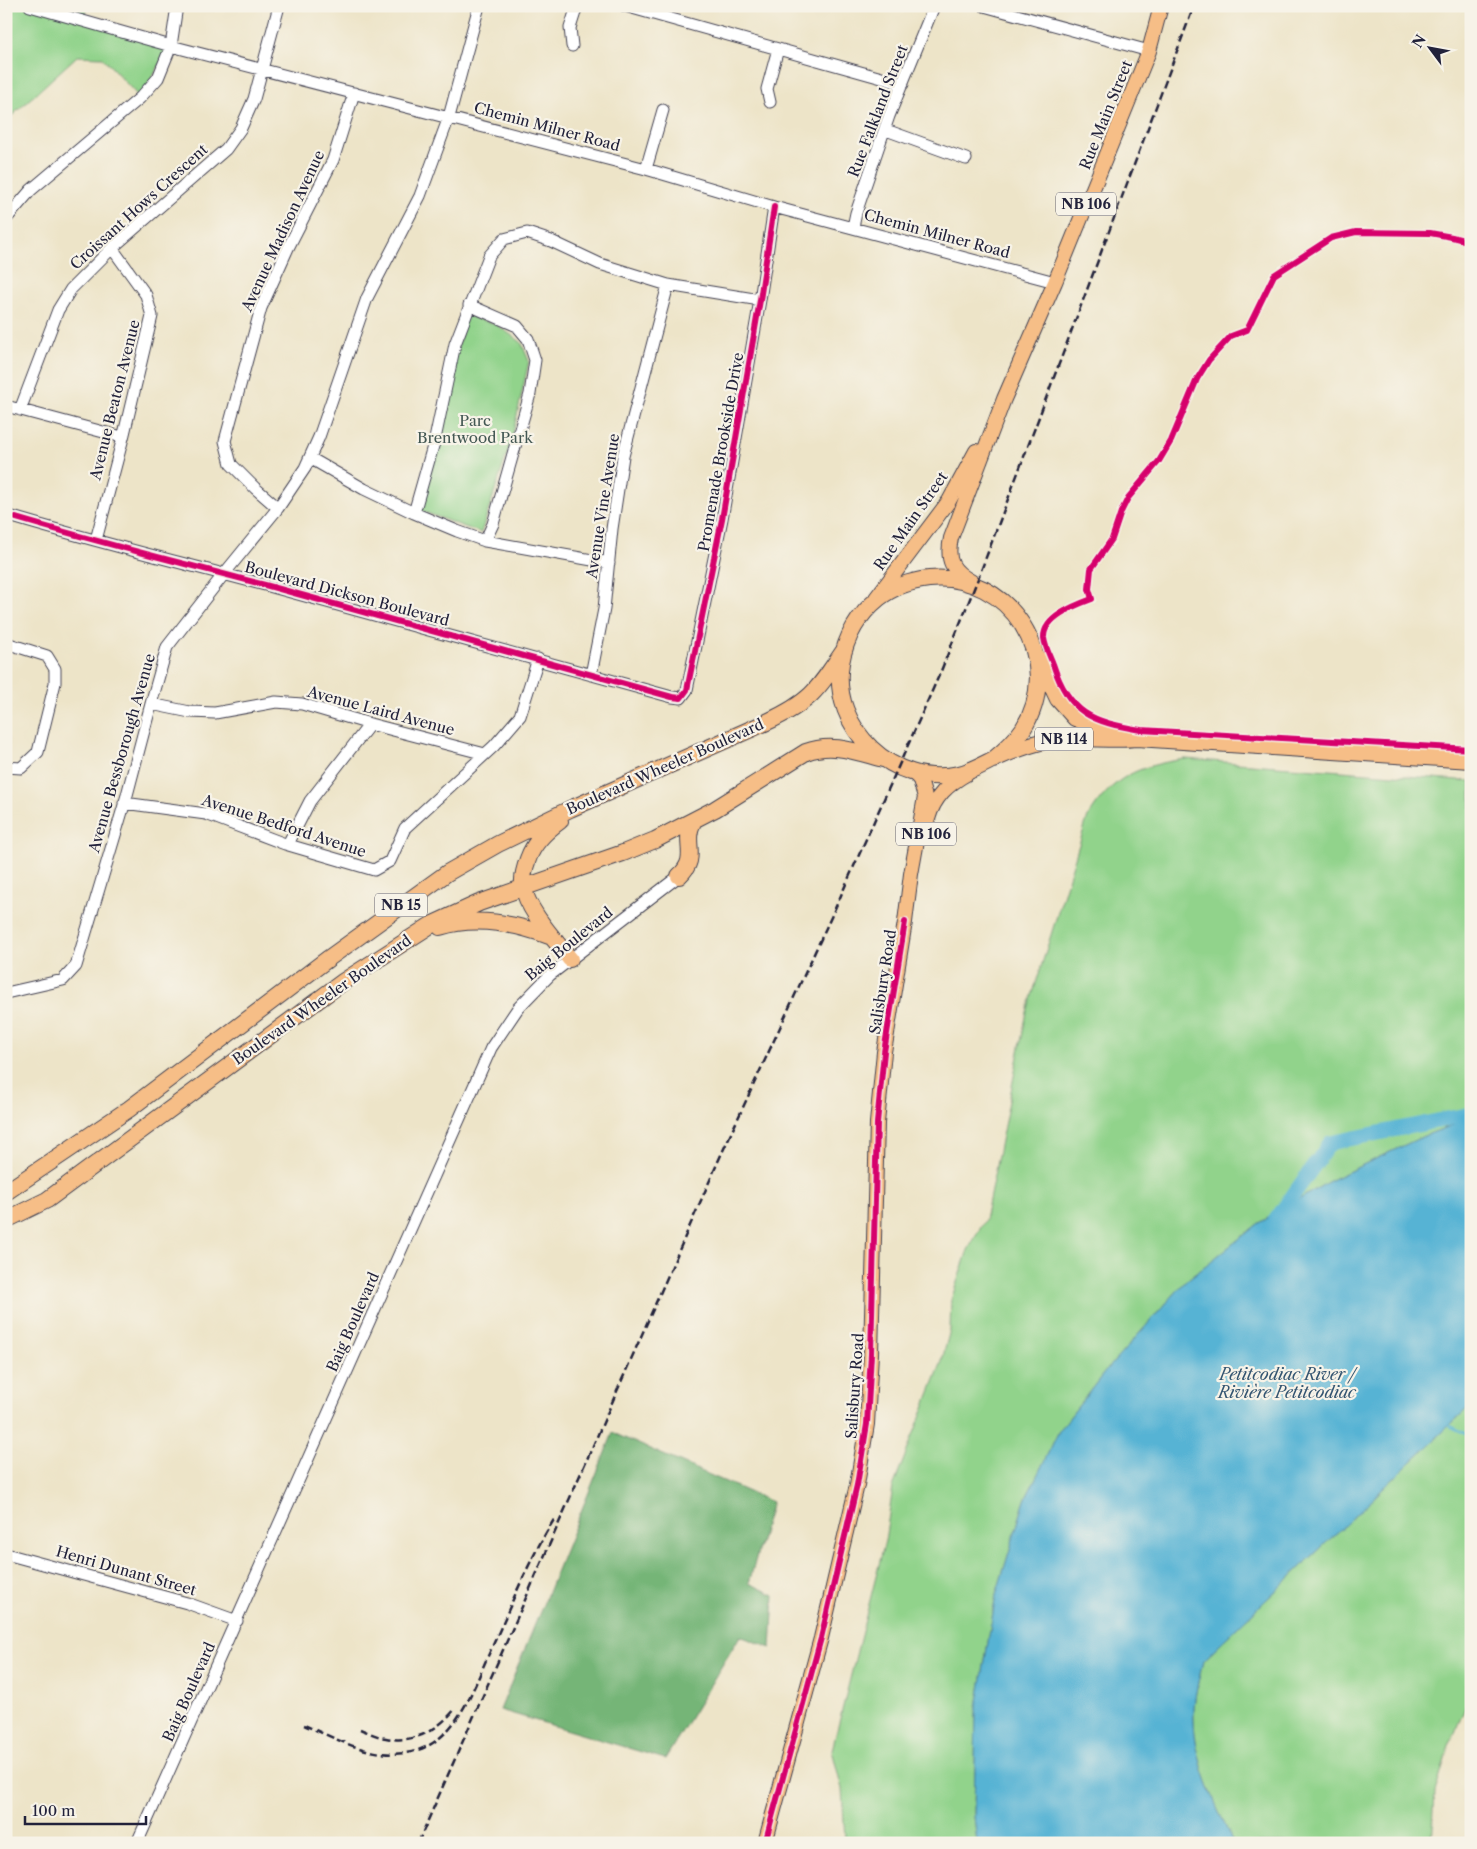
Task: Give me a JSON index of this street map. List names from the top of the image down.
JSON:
{
  "streets": {
    "highway": ["NB 114", "Boulevard Wheeler Boulevard", "NB 15"],
    "main road": ["Rue Main Street", "NB 106", "Salisbury Road"],
    "street": [
      "Rue Falkland Street",
      "Chemin Milner Road",
      "Croissant Hows Crescent",
      "Avenue Madison Avenue",
      "Avenue Beaton Avenue",
      "Promenade Brookside Drive",
      "Avenue Vine Avenue",
      "Boulevard Dickson Boulevard",
      "Avenue Laird Avenue",
      "Avenue Bessborough Avenue",
      "Avenue Bedford Avenue",
      "Baig Boulevard",
      "Henri Dunant Street"
    ]
  },
  "crossings": [
    ["Rue Falkland Street", "Chemin Milner Road"],
    ["Rue Main Street", "Chemin Milner Road"],
    ["Chemin Milner Road", "Croissant Hows Crescent"],
    ["Chemin Milner Road", "Avenue Madison Avenue"],
    ["Chemin Milner Road", "Promenade Brookside Drive"],
    ["Chemin Milner Road", "Avenue Bessborough Avenue"],
    ["Croissant Hows Crescent", "Avenue Beaton Avenue"],
    ["Avenue Madison Avenue", "Avenue Bessborough Avenue"],
    ["Avenue Beaton Avenue", "Boulevard Dickson Boulevard"],
    ["Promenade Brookside Drive", "Boulevard Dickson Boulevard"],
    ["Avenue Vine Avenue", "Boulevard Dickson Boulevard"],
    ["Boulevard Dickson Boulevard", "Avenue Bessborough Avenue"],
    ["Avenue Laird Avenue", "Avenue Bessborough Avenue"],
    ["Avenue Laird Avenue", "Avenue Bedford Avenue"],
    ["Avenue Bessborough Avenue", "Avenue Bedford Avenue"],
    ["Baig Boulevard", "Henri Dunant Street"]
  ],
  "water": ["Petitcodiac River / Rivière Petitcodiac"],
  "parks": ["Parc Brentwood Park"],
  "scale_bar": "100 m",
  "north": "top left"
}
